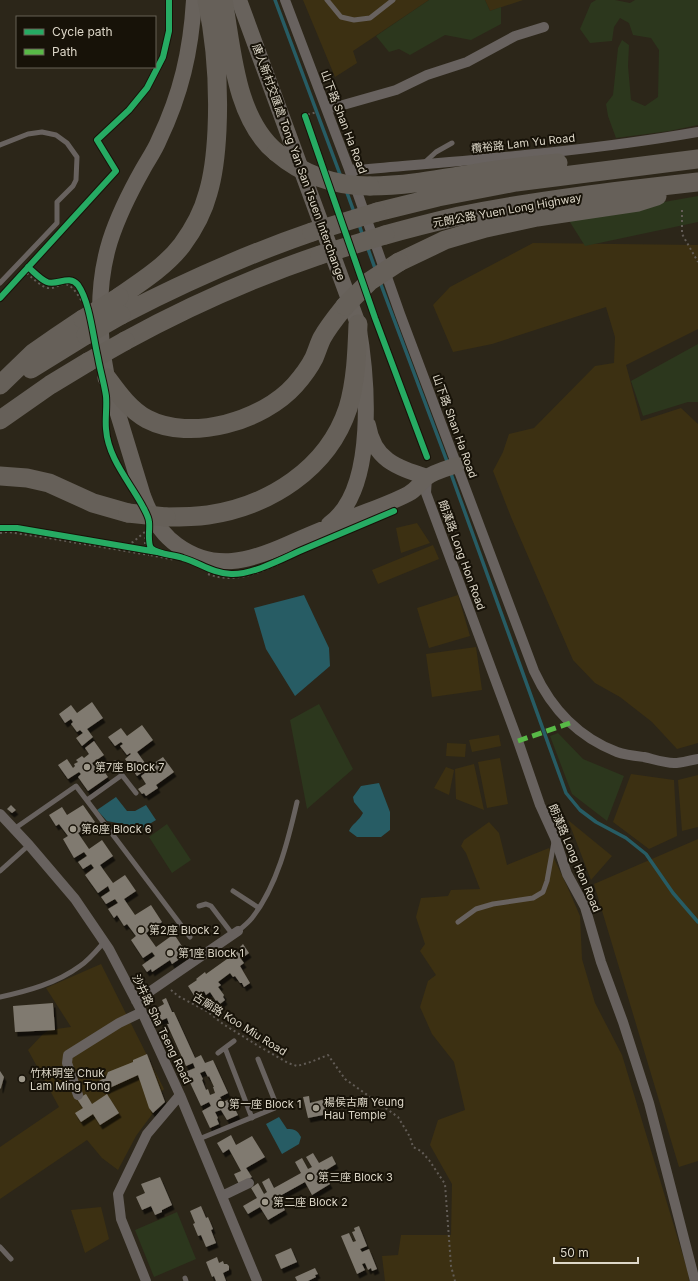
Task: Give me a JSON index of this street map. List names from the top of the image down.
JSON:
{
  "streets": {
    "highway": ["元朗公路 Yuen Long Highway"],
    "main road": ["唐人新村交匯處 Tong Yan San Tsuen Interchange"],
    "street": [
      "山下路 Shan Ha Road",
      "欖裕路 Lam Yu Road",
      "朗漢路 Long Hon Road",
      "沙井路 Sha Tseng Road"
    ],
    "path": ["古廟路 Koo Miu Road"]
  },
  "crossings": [
    ["山下路 Shan Ha Road", "欖裕路 Lam Yu Road"]
  ],
  "places": [
    "第7座 Block 7",
    "第6座 Block 6",
    "第2座 Block 2",
    "第1座 Block 1",
    "竹林明堂 Chuk Lam Ming Tong",
    "第一座 Block 1",
    "楊侯古廟 Yeung Hau Temple",
    "第三座 Block 3",
    "第二座 Block 2"
  ],
  "legend": ["Cycle path", "Path"],
  "scale_bar": "50 m"
}
